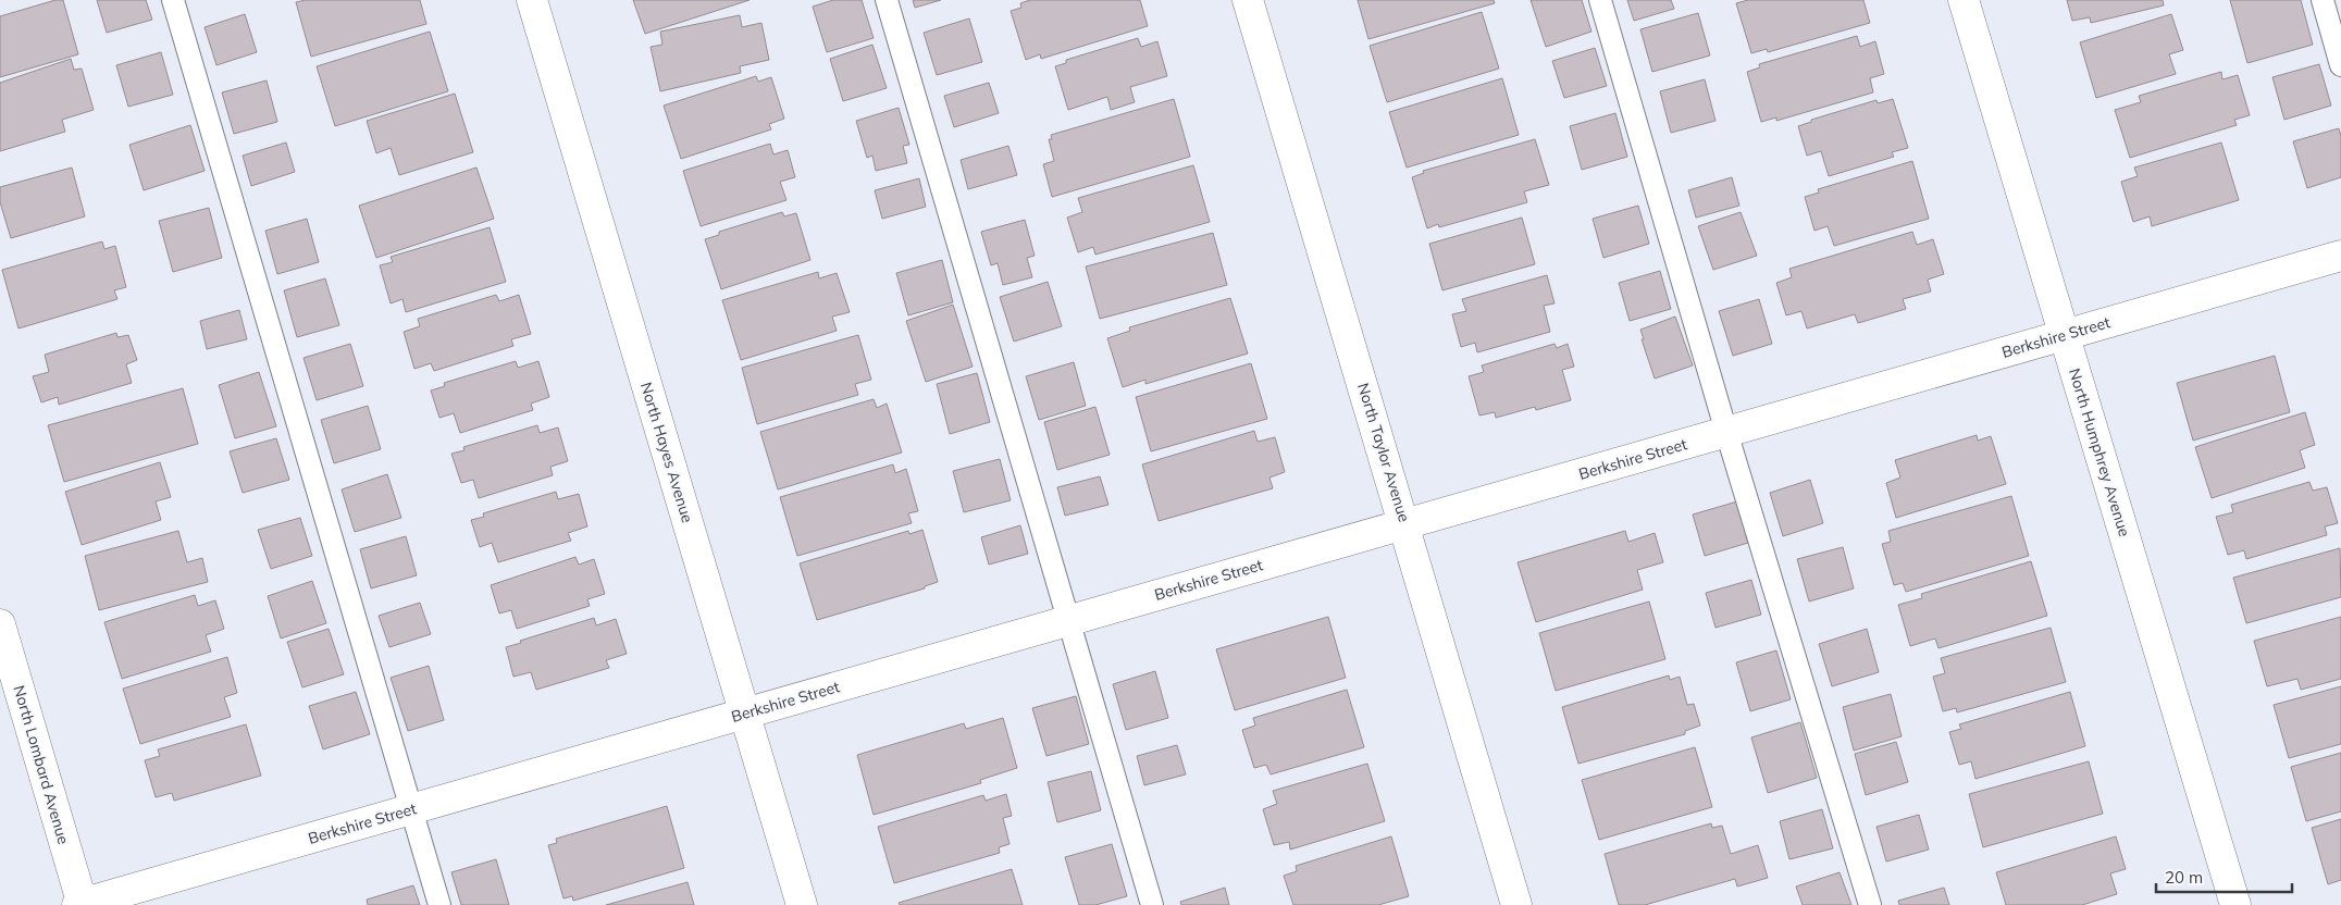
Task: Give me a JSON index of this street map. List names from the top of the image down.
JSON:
{
  "streets": {
    "street": [
      "Berkshire Street",
      "North Hayes Avenue",
      "North Taylor Avenue",
      "North Humphrey Avenue",
      "North Lombard Avenue"
    ]
  },
  "crossings": [
    ["Berkshire Street", "North Hayes Avenue"],
    ["Berkshire Street", "North Taylor Avenue"],
    ["Berkshire Street", "North Humphrey Avenue"],
    ["Berkshire Street", "North Lombard Avenue"]
  ],
  "scale_bar": "20 m"
}
